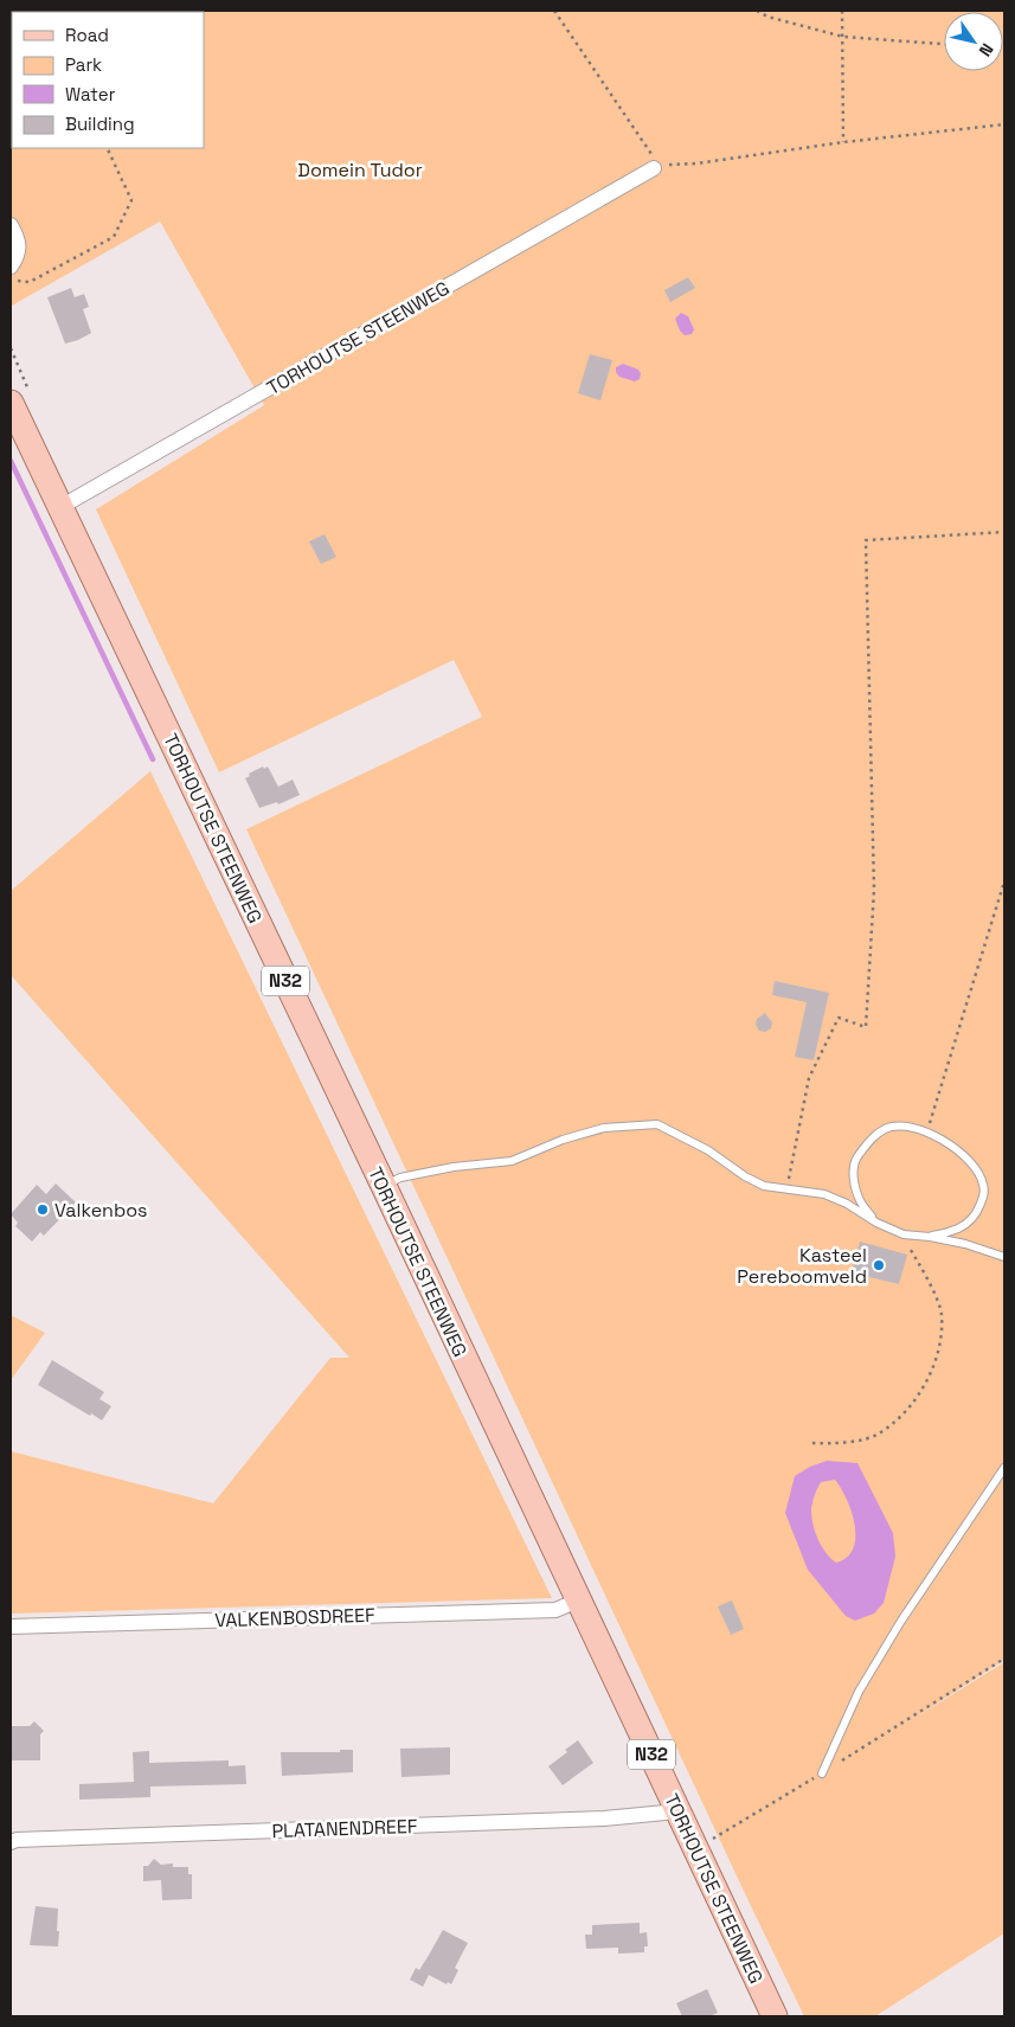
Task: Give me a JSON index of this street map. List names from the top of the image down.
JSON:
{
  "streets": {
    "main road": ["TORHOUTSE STEENWEG", "N32"],
    "street": ["VALKENBOSDREEF", "PLATANENDREEF"]
  },
  "crossings": [
    ["TORHOUTSE STEENWEG", "VALKENBOSDREEF"],
    ["TORHOUTSE STEENWEG", "PLATANENDREEF"]
  ],
  "parks": ["Domein Tudor"],
  "places": ["Valkenbos", "Kasteel Pereboomveld"],
  "legend": [
    "Road",
    "Park",
    "Water",
    "Building"
  ],
  "north": "bottom right"
}
